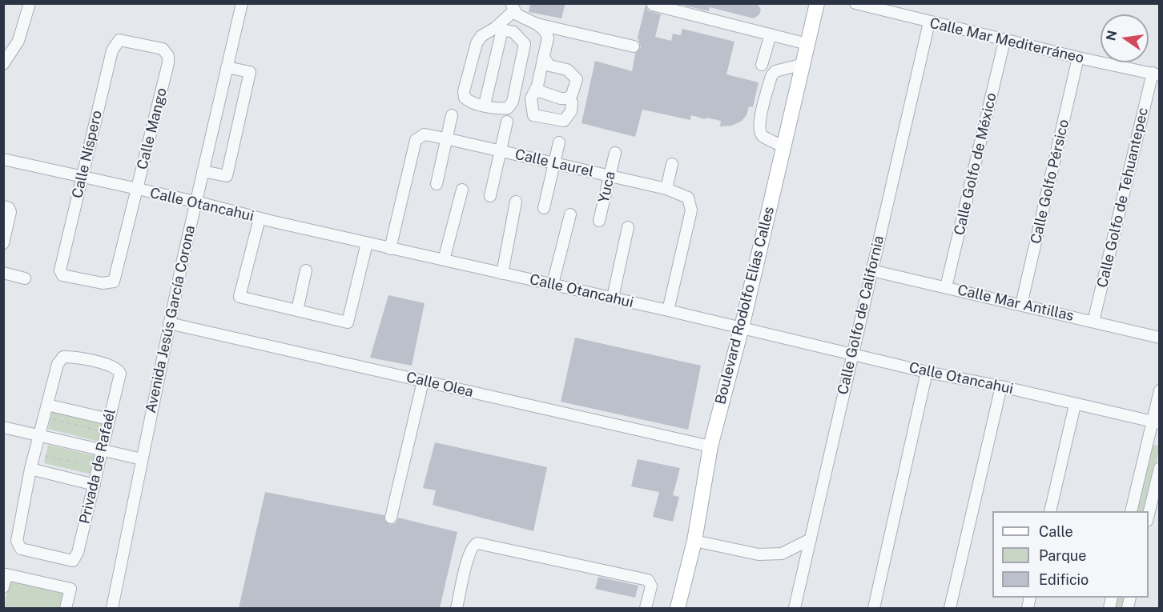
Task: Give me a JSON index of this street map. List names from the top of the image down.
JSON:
{
  "streets": {
    "main road": ["Boulevard Rodolfo Elías Calles"],
    "street": [
      "Calle Mar Mediterráneo",
      "Calle Mango",
      "Calle Níspero",
      "Calle Laurel",
      "Calle Golfo de México",
      "Calle Golfo Pérsico",
      "Yuca",
      "Calle Golfo de Tehuantepec",
      "Calle Otancahui",
      "Calle Mar Antillas",
      "Calle Golfo de California",
      "Avenida Jesús García Corona",
      "Calle Olea",
      "Privada de Rafaél"
    ]
  },
  "crossings": [
    ["Calle Mar Mediterráneo", "Calle Golfo de México"],
    ["Calle Mar Mediterráneo", "Calle Golfo Pérsico"],
    ["Calle Mar Mediterráneo", "Calle Golfo de Tehuantepec"],
    ["Calle Mar Mediterráneo", "Calle Golfo de California"],
    ["Calle Mango", "Calle Níspero"],
    ["Calle Mango", "Calle Otancahui"],
    ["Calle Níspero", "Calle Otancahui"],
    ["Calle Laurel", "Yuca"],
    ["Calle Laurel", "Calle Otancahui"],
    ["Calle Golfo de México", "Calle Mar Antillas"],
    ["Calle Golfo Pérsico", "Calle Mar Antillas"],
    ["Calle Golfo de Tehuantepec", "Calle Mar Antillas"],
    ["Calle Otancahui", "Boulevard Rodolfo Elías Calles"],
    ["Calle Otancahui", "Calle Golfo de California"],
    ["Calle Otancahui", "Avenida Jesús García Corona"],
    ["Calle Mar Antillas", "Calle Golfo de California"],
    ["Boulevard Rodolfo Elías Calles", "Calle Olea"],
    ["Avenida Jesús García Corona", "Calle Olea"]
  ],
  "legend": ["Calle", "Parque", "Edificio"],
  "north": "left"
}
